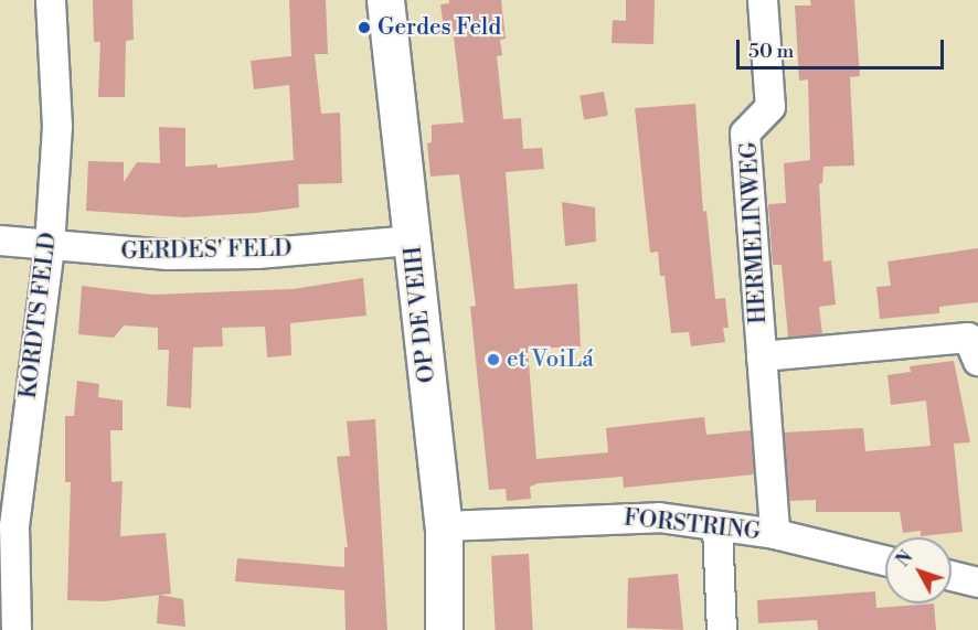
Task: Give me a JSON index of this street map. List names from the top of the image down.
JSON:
{
  "streets": {
    "street": [
      "HERMELINWEG",
      "GERDES' FELD",
      "OP DE VEIH",
      "KORDTS FELD",
      "FORSTRING"
    ]
  },
  "crossings": [
    ["HERMELINWEG", "FORSTRING"],
    ["GERDES' FELD", "OP DE VEIH"],
    ["GERDES' FELD", "KORDTS FELD"],
    ["OP DE VEIH", "FORSTRING"]
  ],
  "places": ["Gerdes Feld", "et VoiLá"],
  "scale_bar": "50 m",
  "north": "top left"
}
